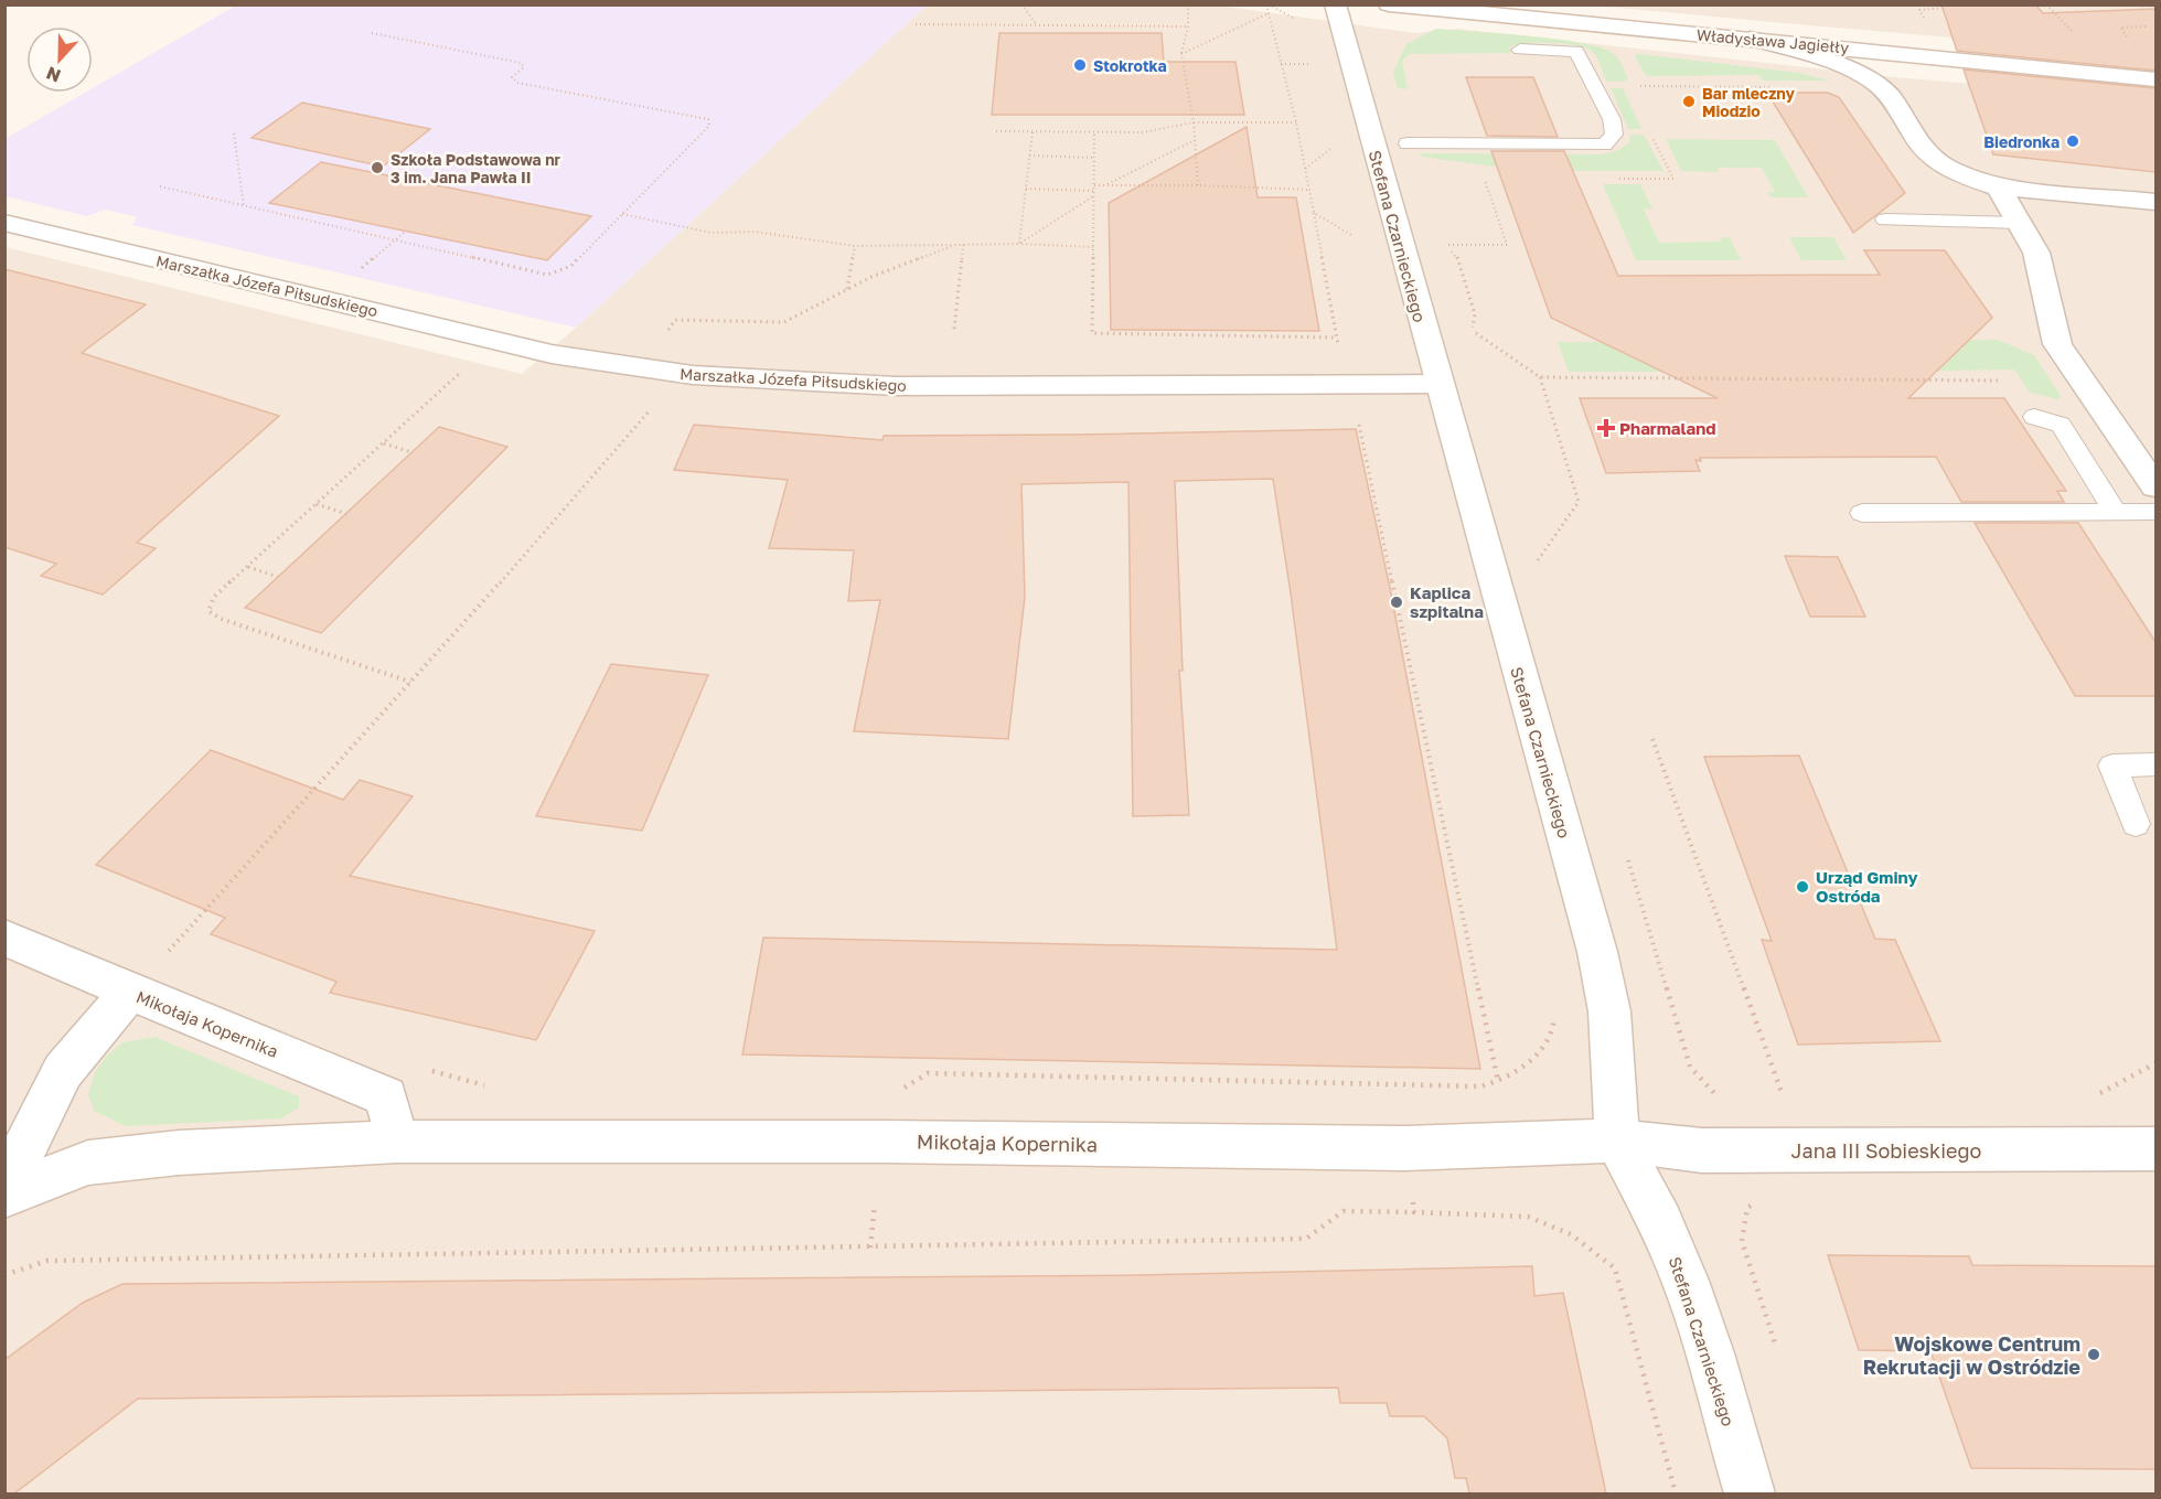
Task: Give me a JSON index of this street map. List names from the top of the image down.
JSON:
{
  "streets": {
    "street": [
      "Władysława Jagiełły",
      "Stefana Czarnieckiego",
      "Marszałka Józefa Piłsudskiego",
      "Mikołaja Kopernika",
      "Jana III Sobieskiego"
    ]
  },
  "crossings": [
    ["Stefana Czarnieckiego", "Marszałka Józefa Piłsudskiego"],
    ["Stefana Czarnieckiego", "Mikołaja Kopernika"],
    ["Stefana Czarnieckiego", "Jana III Sobieskiego"],
    ["Mikołaja Kopernika", "Jana III Sobieskiego"]
  ],
  "places": {
    "other": [
      "Stokrotka",
      "Bar mleczny Miodzio",
      "Biedronka",
      "Szkoła Podstawowa nr 3 im. Jana Pawła II",
      "Kaplica szpitalna",
      "Urząd Gminy Ostróda",
      "Wojskowe Centrum Rekrutacji w Ostródzie"
    ],
    "health": ["Pharmaland"]
  },
  "north": "bottom"
}
